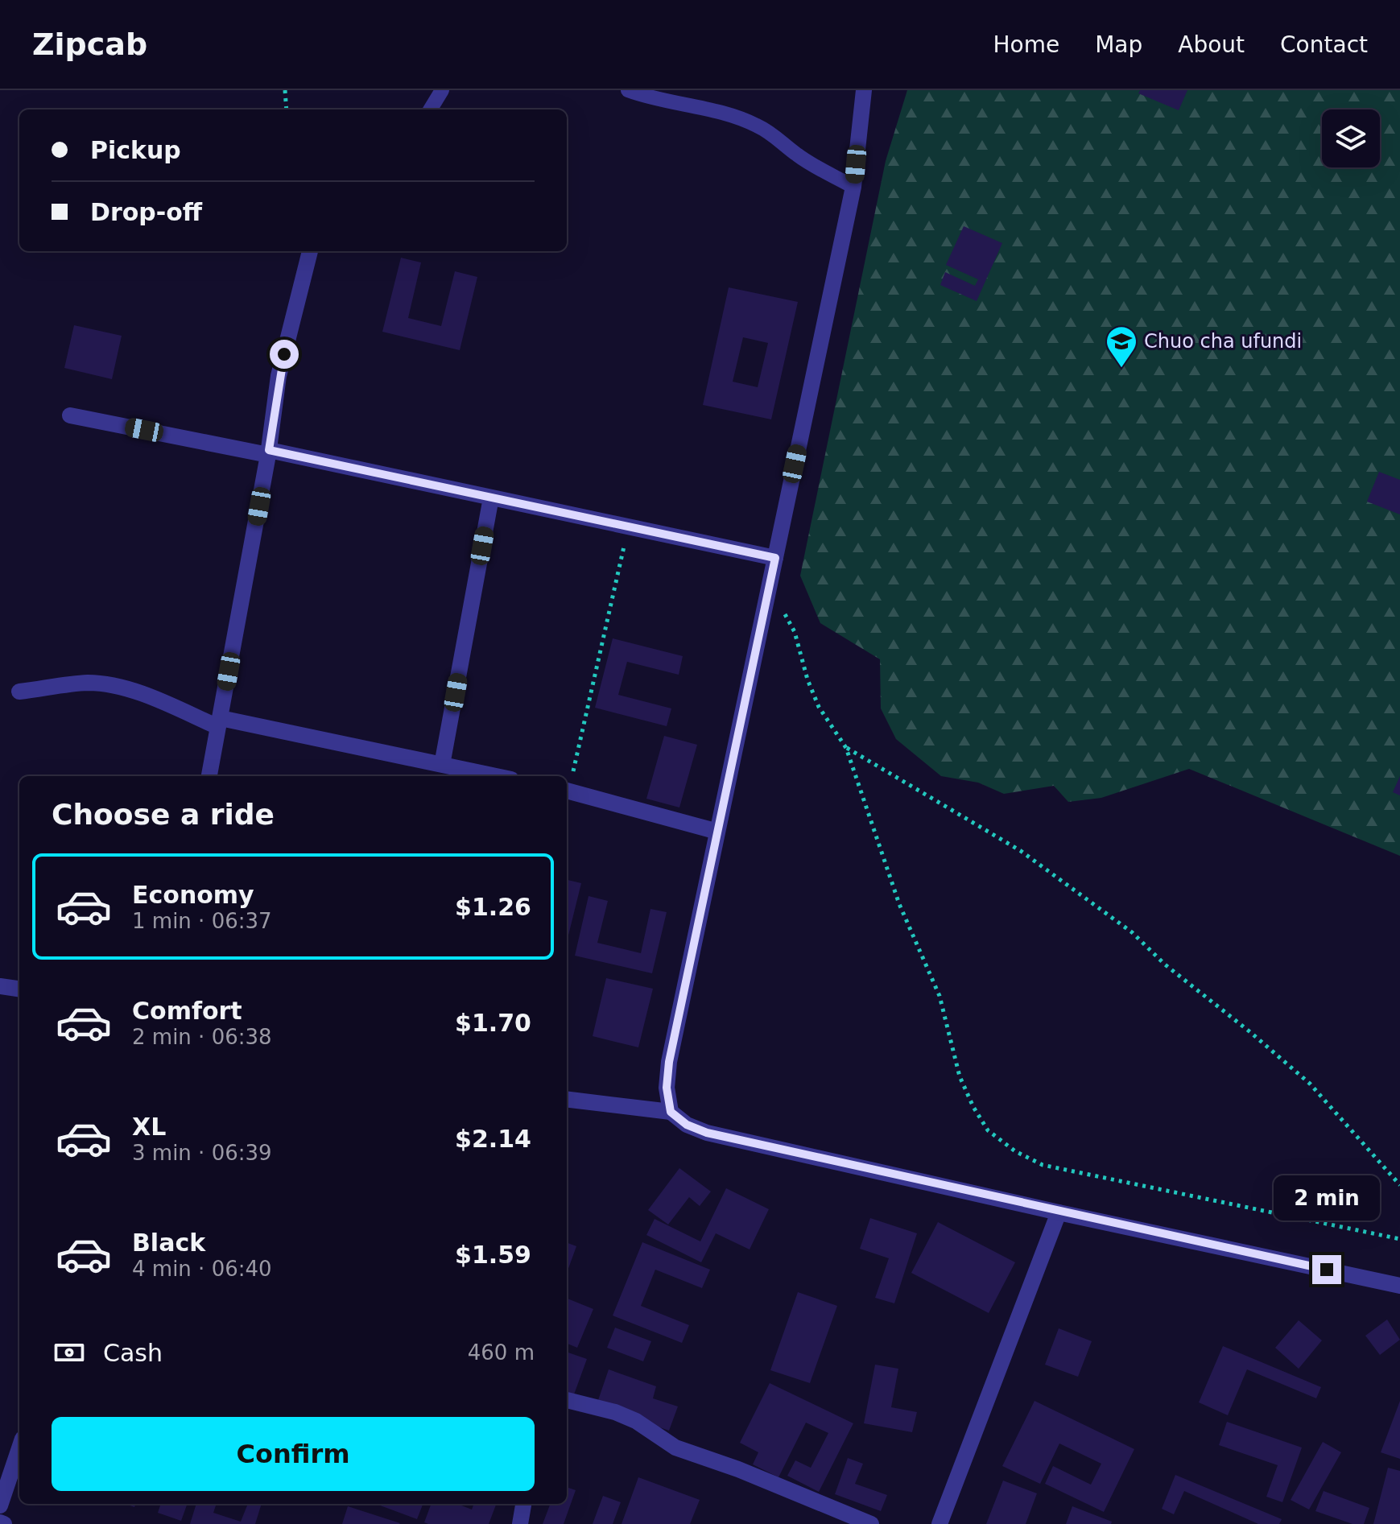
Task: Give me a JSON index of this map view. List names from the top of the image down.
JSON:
{
  "places": {
    "school or university": ["Chuo cha ufundi"]
  },
  "page": {
    "header": "Zipcab",
    "nav": [
      "Home",
      "Map",
      "About",
      "Contact"
    ],
    "banner": ["Pickup", "Drop-off"],
    "heading": "Choose a ride",
    "list": [
      {
        "name": "Economy",
        "note": "1 min · 06:37",
        "value": "$1.26"
      },
      {
        "name": "Comfort",
        "note": "2 min · 06:38",
        "value": "$1.70"
      },
      {
        "name": "XL",
        "note": "3 min · 06:39",
        "value": "$2.14"
      },
      {
        "name": "Black",
        "note": "4 min · 06:40",
        "value": "$1.59"
      }
    ],
    "bubble": "2 min",
    "pay": ["Cash", "460 m"],
    "buttons": "Confirm"
  }
}
